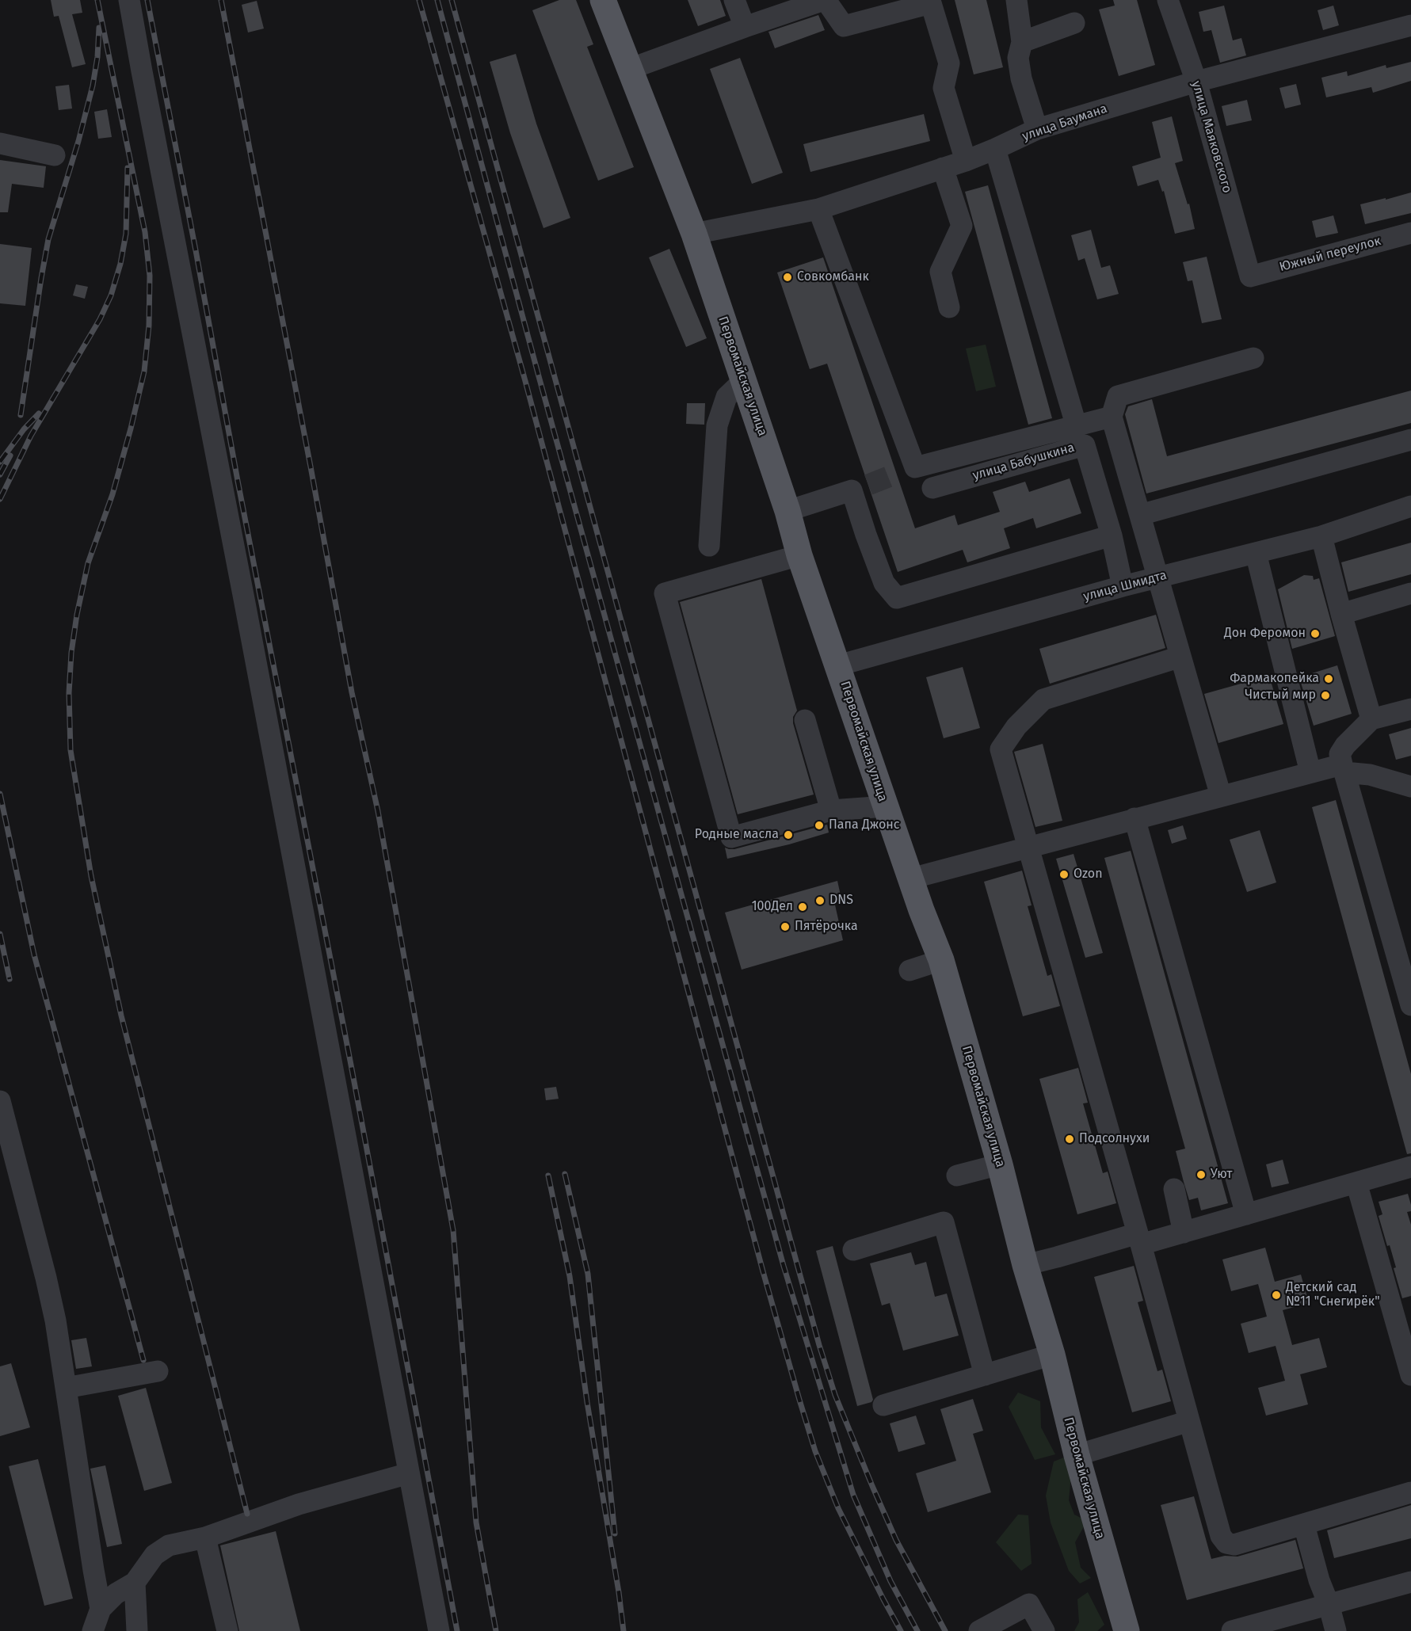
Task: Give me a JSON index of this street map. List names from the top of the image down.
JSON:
{
  "streets": {
    "main road": ["Первомайская улица"],
    "street": [
      "улица Баумана",
      "улица Маяковского",
      "Южный переулок",
      "улица Бабушкина",
      "улица Шмидта"
    ]
  },
  "crossings": [
    ["улица Баумана", "улица Маяковского"],
    ["улица Баумана", "Первомайская улица"],
    ["улица Баумана", "улица Бабушкина"],
    ["улица Маяковского", "Южный переулок"],
    ["Первомайская улица", "улица Шмидта"],
    ["улица Бабушкина", "улица Шмидта"]
  ],
  "places": [
    "Совкомбанк",
    "Дон Феромон",
    "Фармакопейка",
    "Чистый мир",
    "Папа Джонс",
    "Родные масла",
    "Ozon",
    "DNS",
    "100Дел",
    "Пятёрочка",
    "Подсолнухи",
    "Уют",
    "Детский сад №11 \"Снегирёк\""
  ]
}
